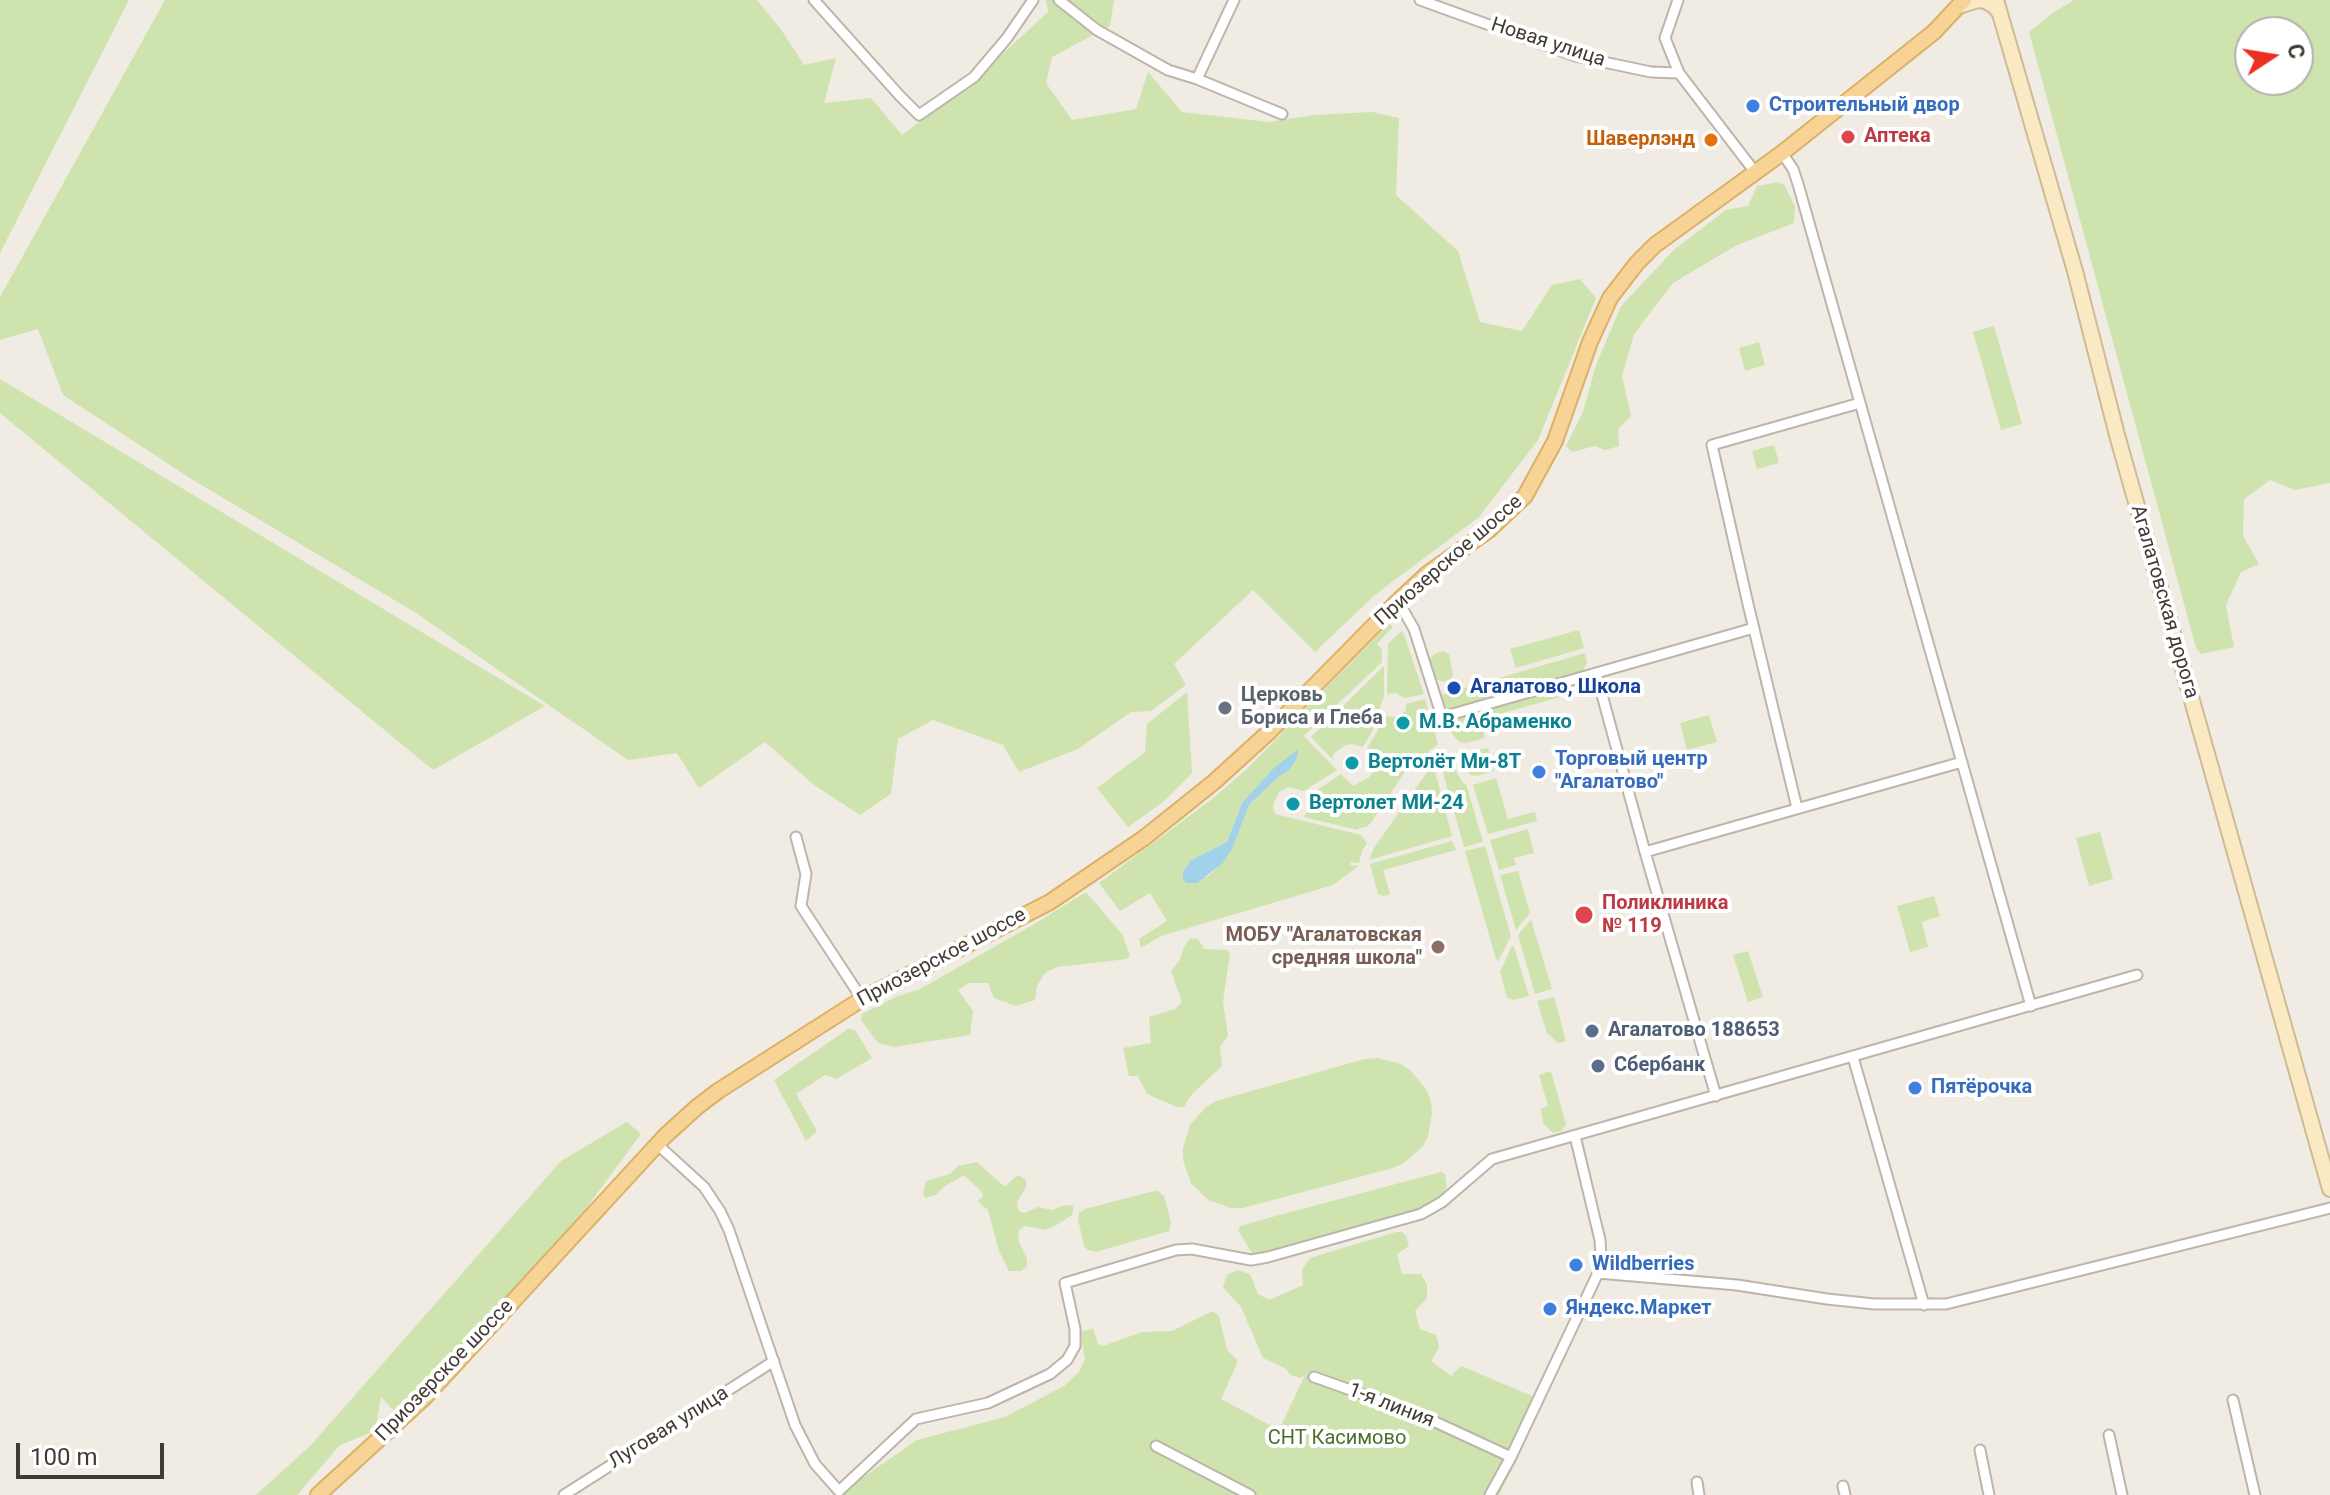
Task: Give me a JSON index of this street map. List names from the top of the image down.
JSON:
{
  "streets": {
    "main road": ["Приозерское шоссе", "Агалатовская дорога"],
    "street": ["Новая улица", "1-я линия", "Луговая улица"]
  },
  "parks": ["СНТ Касимово"],
  "places": [
    "Строительный двор",
    "Аптека",
    "Шаверлэнд",
    "Агалатово, Школа",
    "Церковь Бориса и Глеба",
    "М.В. Абраменко",
    "Вертолёт Ми-8Т",
    "Торговый центр \"Агалатово\"",
    "Вертолет МИ-24",
    "Поликлиника № 119",
    "МОБУ \"Агалатовская средняя школа\"",
    "Агалатово 188653",
    "Сбербанк",
    "Пятёрочка",
    "Wildberries",
    "Яндекс.Маркет"
  ],
  "scale_bar": "100 m",
  "north": "right"
}
